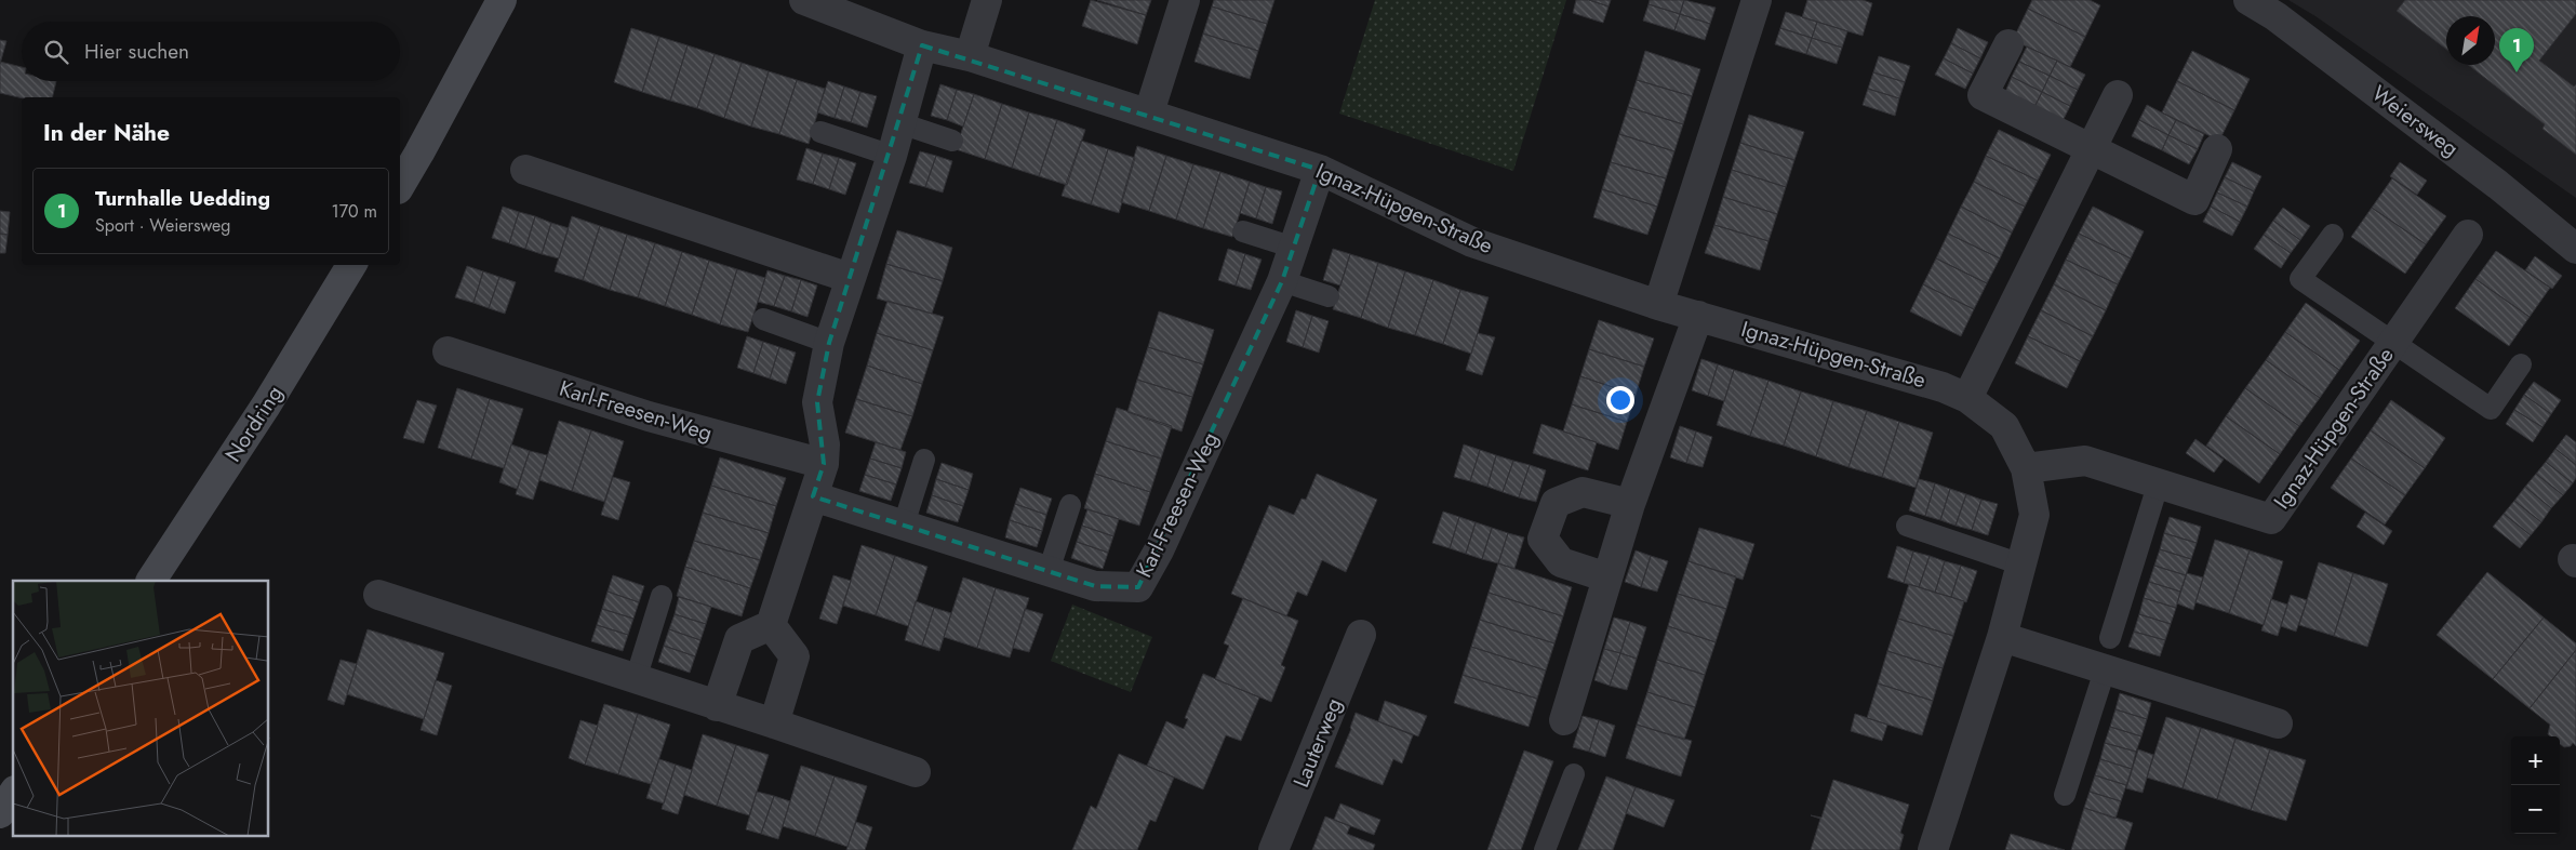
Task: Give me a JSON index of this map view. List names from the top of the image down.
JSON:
{
  "streets": {
    "main road": ["Nordring"],
    "street": [
      "Weiersweg",
      "Ignaz-Hüpgen-Straße",
      "Karl-Freesen-Weg",
      "Lauterweg"
    ]
  },
  "crossings": [
    ["Ignaz-Hüpgen-Straße", "Karl-Freesen-Weg"]
  ],
  "north": "top right",
  "page": {
    "search": "Hier suchen",
    "pins": "1",
    "heading": "In der Nähe",
    "list": [
      {
        "mark": "1",
        "name": "Turnhalle Uedding",
        "note": "Sport · Weiersweg",
        "value": "170 m"
      }
    ],
    "map_buttons": ["+", "−"]
  }
}
